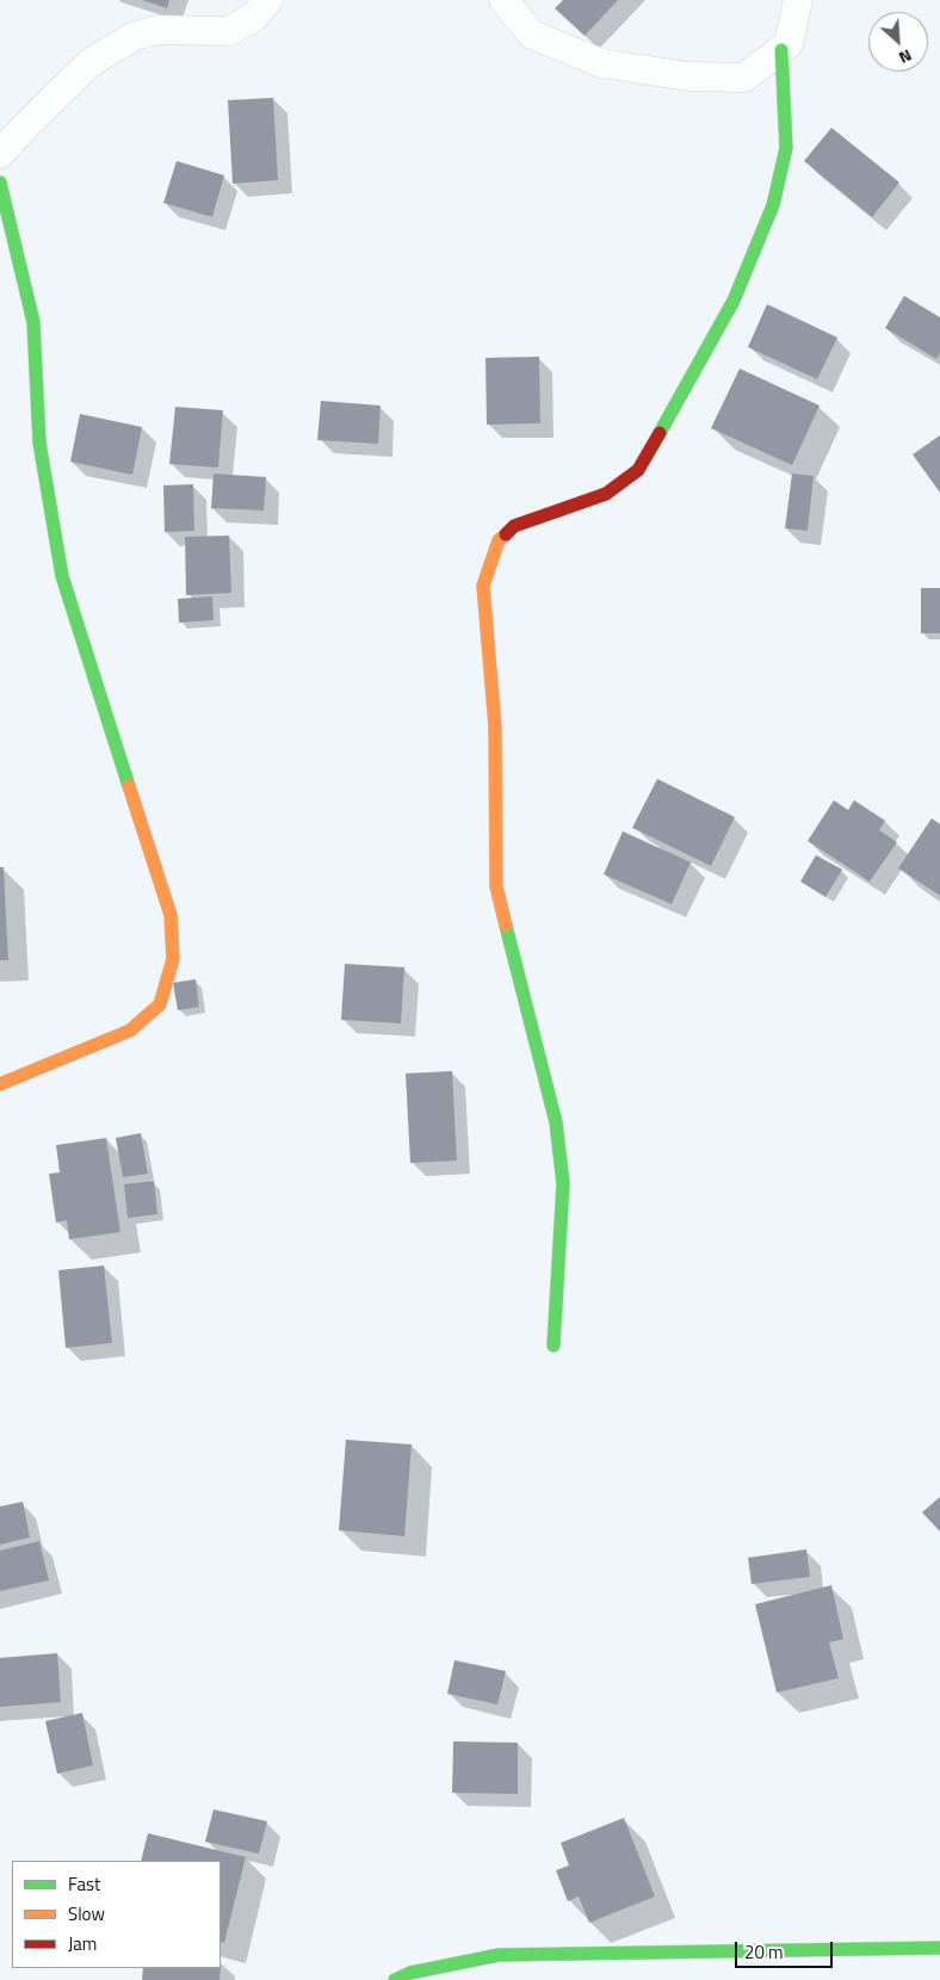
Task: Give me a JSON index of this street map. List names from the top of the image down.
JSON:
{
  "legend": ["Fast", "Slow", "Jam"],
  "scale_bar": "20 m",
  "north": "bottom right"
}
